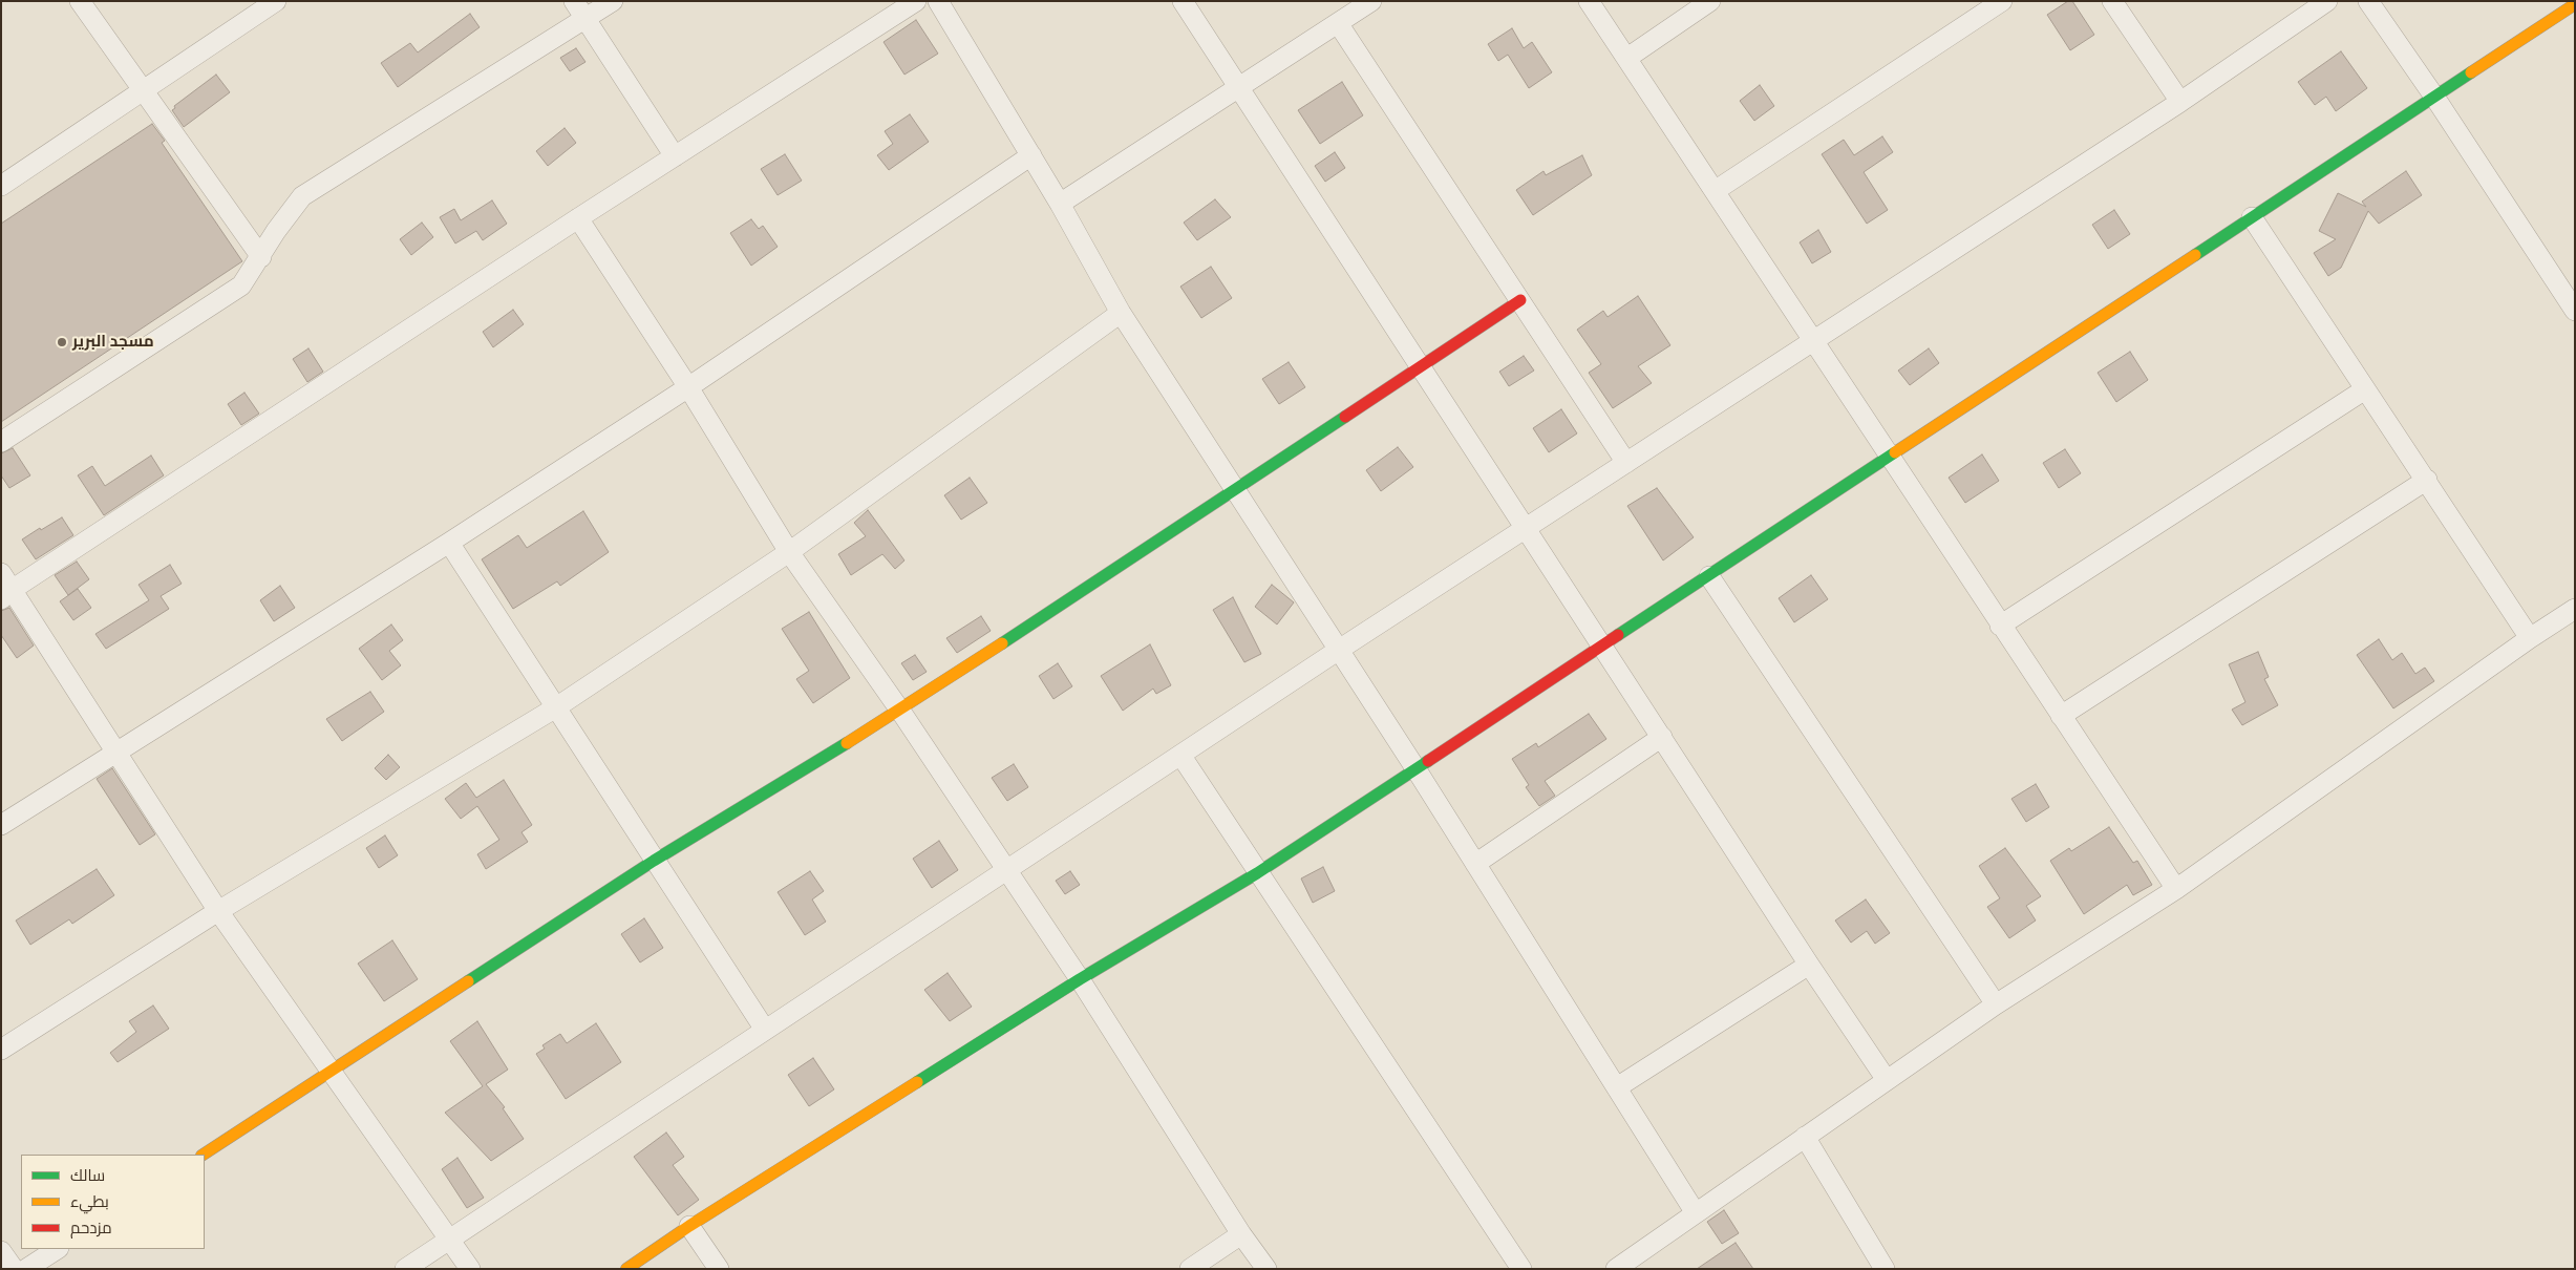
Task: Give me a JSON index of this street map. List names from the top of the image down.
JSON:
{
  "places": ["مسجد البرير"],
  "legend": ["سالك", "بطيء", "مزدحم"]
}
